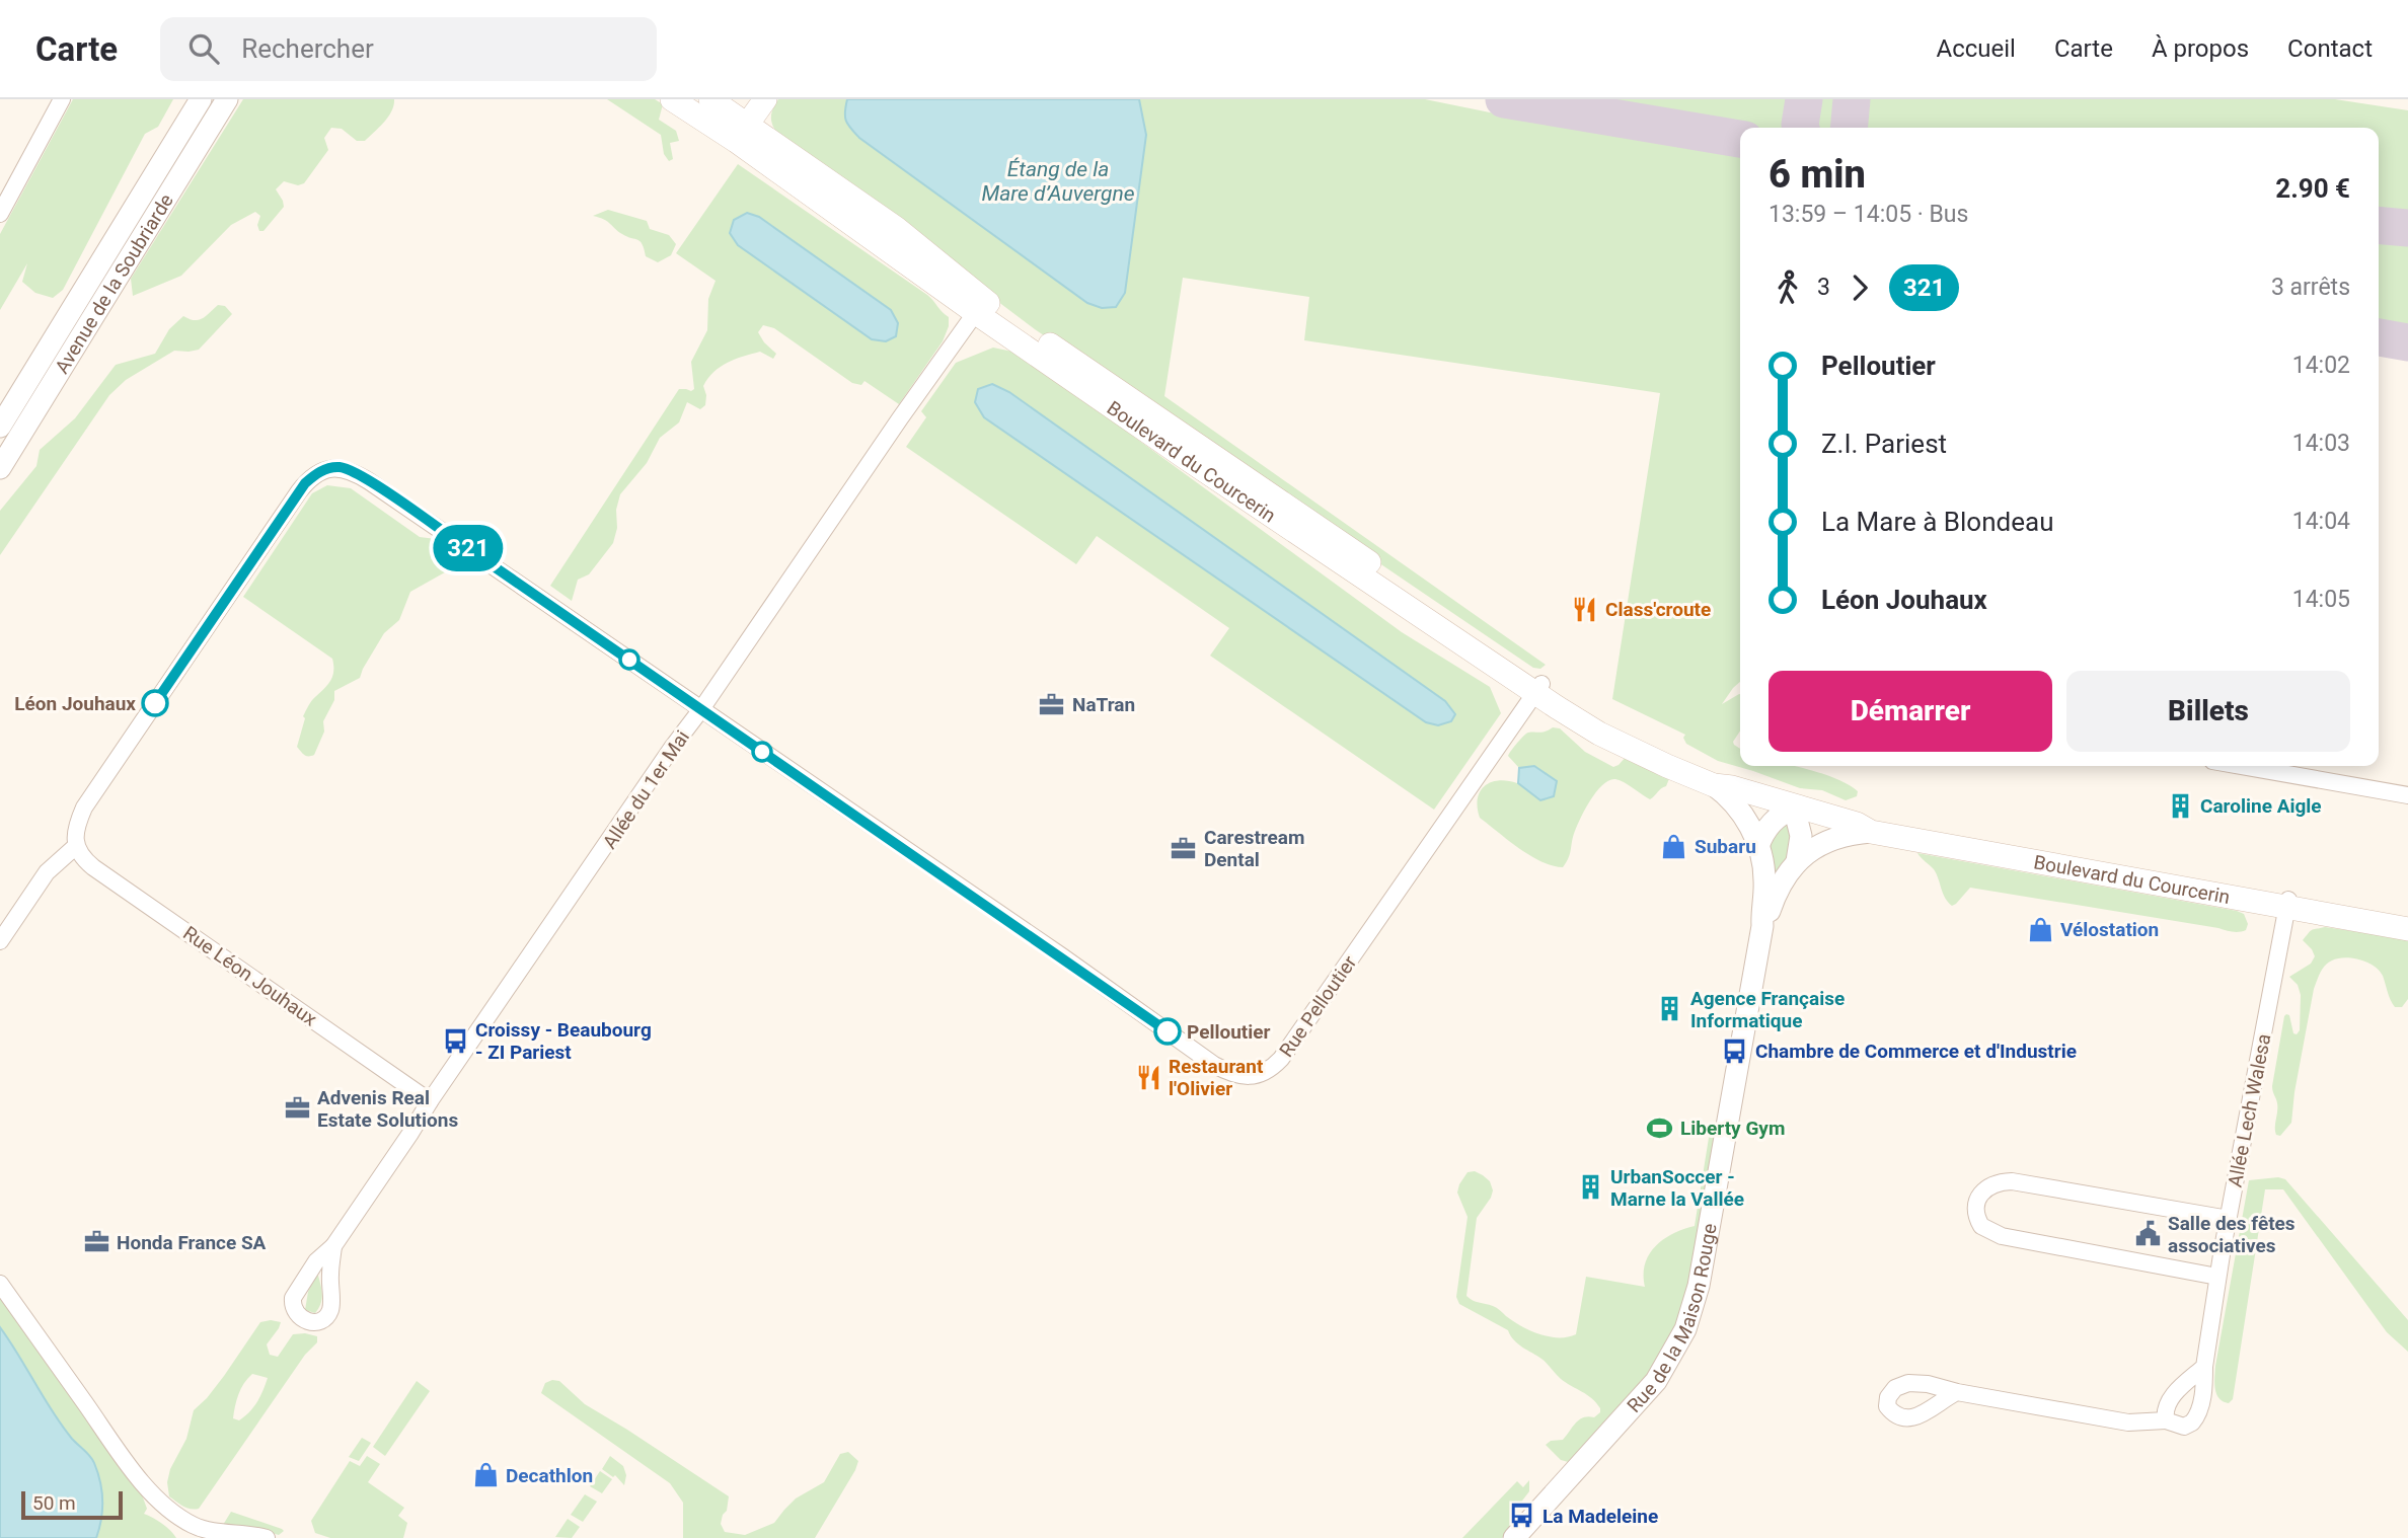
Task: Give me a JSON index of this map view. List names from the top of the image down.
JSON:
{
  "streets": {
    "main road": ["Boulevard du Courcerin"],
    "street": [
      "Avenue de la Soubriarde",
      "Allée du 1er Mai",
      "Rue Léon Jouhaux",
      "Rue Pelloutier",
      "Allée Lech Walesa",
      "Rue de la Maison Rouge"
    ]
  },
  "crossings": [
    ["Boulevard du Courcerin", "Allée du 1er Mai"],
    ["Boulevard du Courcerin", "Rue Pelloutier"],
    ["Boulevard du Courcerin", "Allée Lech Walesa"],
    ["Allée du 1er Mai", "Rue Léon Jouhaux"],
    ["Allée du 1er Mai", "Rue Pelloutier"]
  ],
  "water": ["Étang de la Mare d’Auvergne"],
  "places": {
    "restaurant": ["Class'croute", "Restaurant l'Olivier"],
    "other": ["Léon Jouhaux", "Pelloutier"],
    "office": [
      "NaTran",
      "Carestream Dental",
      "Advenis Real Estate Solutions",
      "Honda France SA"
    ],
    "building": ["Caroline Aigle", "Agence Française Informatique", "UrbanSoccer - Marne la Vallée"],
    "shop": ["Subaru", "Vélostation", "Decathlon"],
    "bus stop": ["Croissy - Beaubourg - ZI Pariest", "Chambre de Commerce et d'Industrie", "La Madeleine"],
    "sports": ["Liberty Gym"],
    "public building": ["Salle des fêtes associatives"]
  },
  "lines": ["bus line 321"],
  "scale_bar": "50 m",
  "page": {
    "header": "Carte",
    "search": "Rechercher",
    "nav": [
      "Accueil",
      "Carte",
      "À propos",
      "Contact"
    ],
    "on_map": "321",
    "heading": ["6 min", "13:59 – 14:05 · Bus", "2.90 €"],
    "legs": ["3", "321", "3 arrêts"],
    "list": [
      {
        "name": "Pelloutier",
        "value": "14:02"
      },
      {
        "name": "Z.I. Pariest",
        "value": "14:03"
      },
      {
        "name": "La Mare à Blondeau",
        "value": "14:04"
      },
      {
        "name": "Léon Jouhaux",
        "value": "14:05"
      }
    ],
    "buttons": ["Démarrer", "Billets"],
    "scale": "50 m"
  }
}
